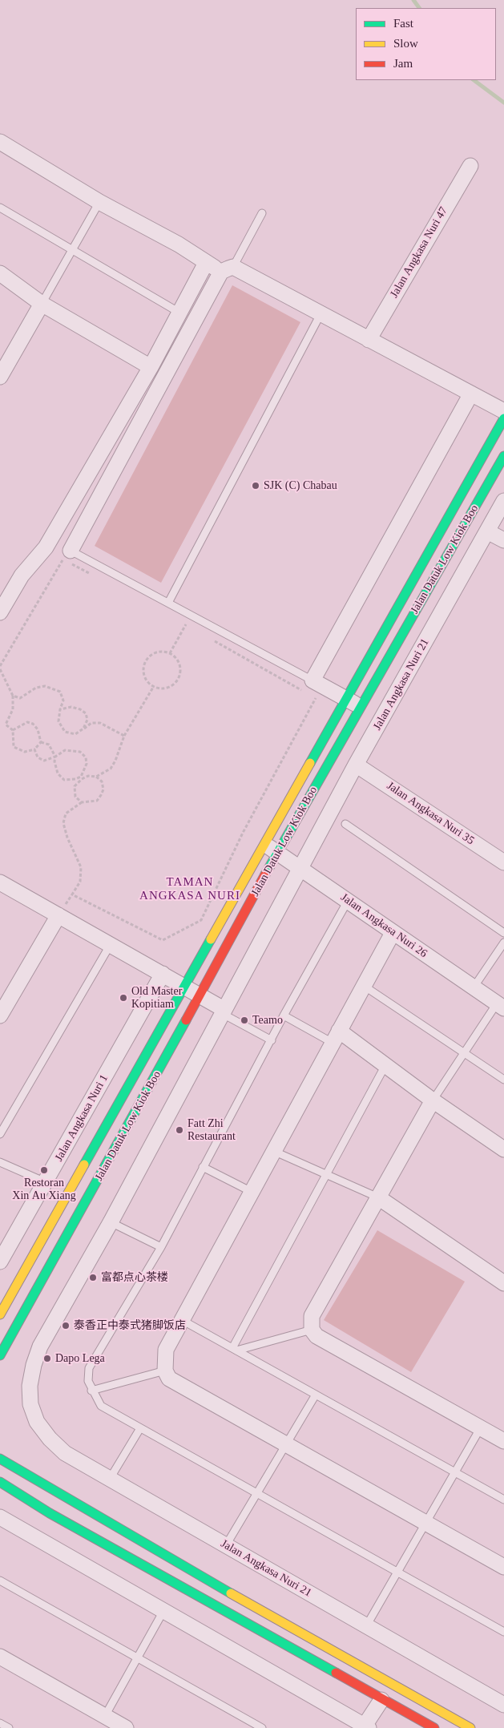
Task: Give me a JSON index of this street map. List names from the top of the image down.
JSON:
{
  "streets": {
    "main road": ["Jalan Datuk Low Kiok Boo"],
    "street": [
      "Jalan Angkasa Nuri 47",
      "Jalan Angkasa Nuri 21",
      "Jalan Angkasa Nuri 35",
      "Jalan Angkasa Nuri 26",
      "Jalan Angkasa Nuri 1"
    ]
  },
  "crossings": [
    ["Jalan Datuk Low Kiok Boo", "Jalan Angkasa Nuri 26"],
    ["Jalan Angkasa Nuri 21", "Jalan Angkasa Nuri 35"],
    ["Jalan Angkasa Nuri 21", "Jalan Angkasa Nuri 26"]
  ],
  "districts": ["TAMAN ANGKASA NURI"],
  "places": [
    "SJK (C) Chabau",
    "Old Master Kopitiam",
    "Teamo",
    "Fatt Zhi Restaurant",
    "Restoran Xin Au Xiang",
    "富都点心茶楼",
    "泰香正中泰式猪脚饭店",
    "Dapo Lega"
  ],
  "legend": ["Fast", "Slow", "Jam"]
}
